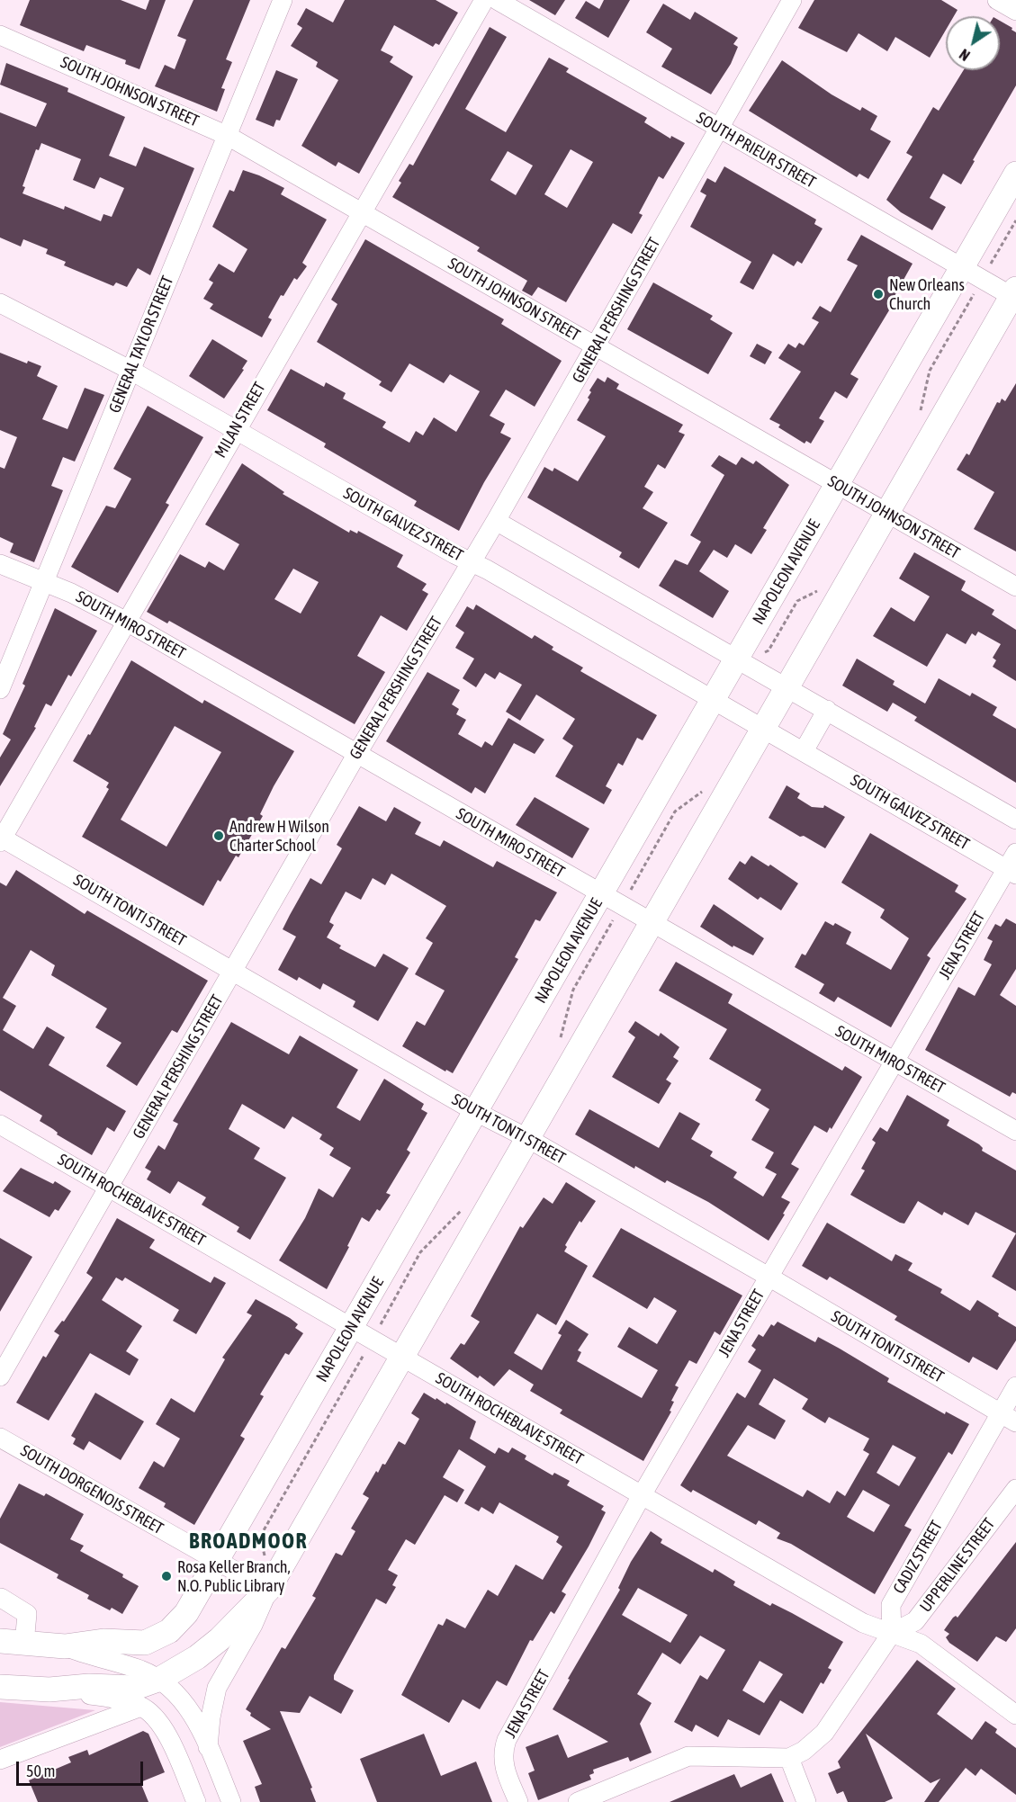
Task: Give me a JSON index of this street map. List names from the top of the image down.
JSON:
{
  "streets": {
    "main road": ["NAPOLEON AVENUE"],
    "street": [
      "SOUTH JOHNSON STREET",
      "SOUTH PRIEUR STREET",
      "GENERAL PERSHING STREET",
      "GENERAL TAYLOR STREET",
      "MILAN STREET",
      "SOUTH GALVEZ STREET",
      "SOUTH MIRO STREET",
      "SOUTH TONTI STREET",
      "JENA STREET",
      "SOUTH ROCHEBLAVE STREET",
      "SOUTH DORGENOIS STREET",
      "CADIZ STREET",
      "UPPERLINE STREET"
    ]
  },
  "crossings": [
    ["SOUTH JOHNSON STREET", "GENERAL PERSHING STREET"],
    ["SOUTH JOHNSON STREET", "GENERAL TAYLOR STREET"],
    ["SOUTH JOHNSON STREET", "MILAN STREET"],
    ["SOUTH JOHNSON STREET", "NAPOLEON AVENUE"],
    ["SOUTH PRIEUR STREET", "GENERAL PERSHING STREET"],
    ["SOUTH PRIEUR STREET", "NAPOLEON AVENUE"],
    ["GENERAL PERSHING STREET", "SOUTH GALVEZ STREET"],
    ["GENERAL PERSHING STREET", "SOUTH MIRO STREET"],
    ["GENERAL PERSHING STREET", "SOUTH TONTI STREET"],
    ["GENERAL PERSHING STREET", "SOUTH ROCHEBLAVE STREET"],
    ["GENERAL TAYLOR STREET", "SOUTH GALVEZ STREET"],
    ["GENERAL TAYLOR STREET", "SOUTH MIRO STREET"],
    ["MILAN STREET", "SOUTH GALVEZ STREET"],
    ["MILAN STREET", "SOUTH MIRO STREET"],
    ["MILAN STREET", "SOUTH TONTI STREET"],
    ["SOUTH GALVEZ STREET", "NAPOLEON AVENUE"],
    ["SOUTH GALVEZ STREET", "JENA STREET"],
    ["NAPOLEON AVENUE", "SOUTH MIRO STREET"],
    ["NAPOLEON AVENUE", "SOUTH TONTI STREET"],
    ["NAPOLEON AVENUE", "SOUTH ROCHEBLAVE STREET"],
    ["NAPOLEON AVENUE", "SOUTH DORGENOIS STREET"],
    ["SOUTH MIRO STREET", "JENA STREET"],
    ["SOUTH TONTI STREET", "JENA STREET"],
    ["SOUTH TONTI STREET", "CADIZ STREET"],
    ["JENA STREET", "SOUTH ROCHEBLAVE STREET"],
    ["SOUTH ROCHEBLAVE STREET", "CADIZ STREET"],
    ["SOUTH ROCHEBLAVE STREET", "UPPERLINE STREET"],
    ["CADIZ STREET", "UPPERLINE STREET"]
  ],
  "districts": ["BROADMOOR"],
  "places": ["New Orleans Church", "Andrew H Wilson Charter School", "Rosa Keller Branch, N.O. Public Library"],
  "scale_bar": "50 m",
  "north": "bottom left"
}
